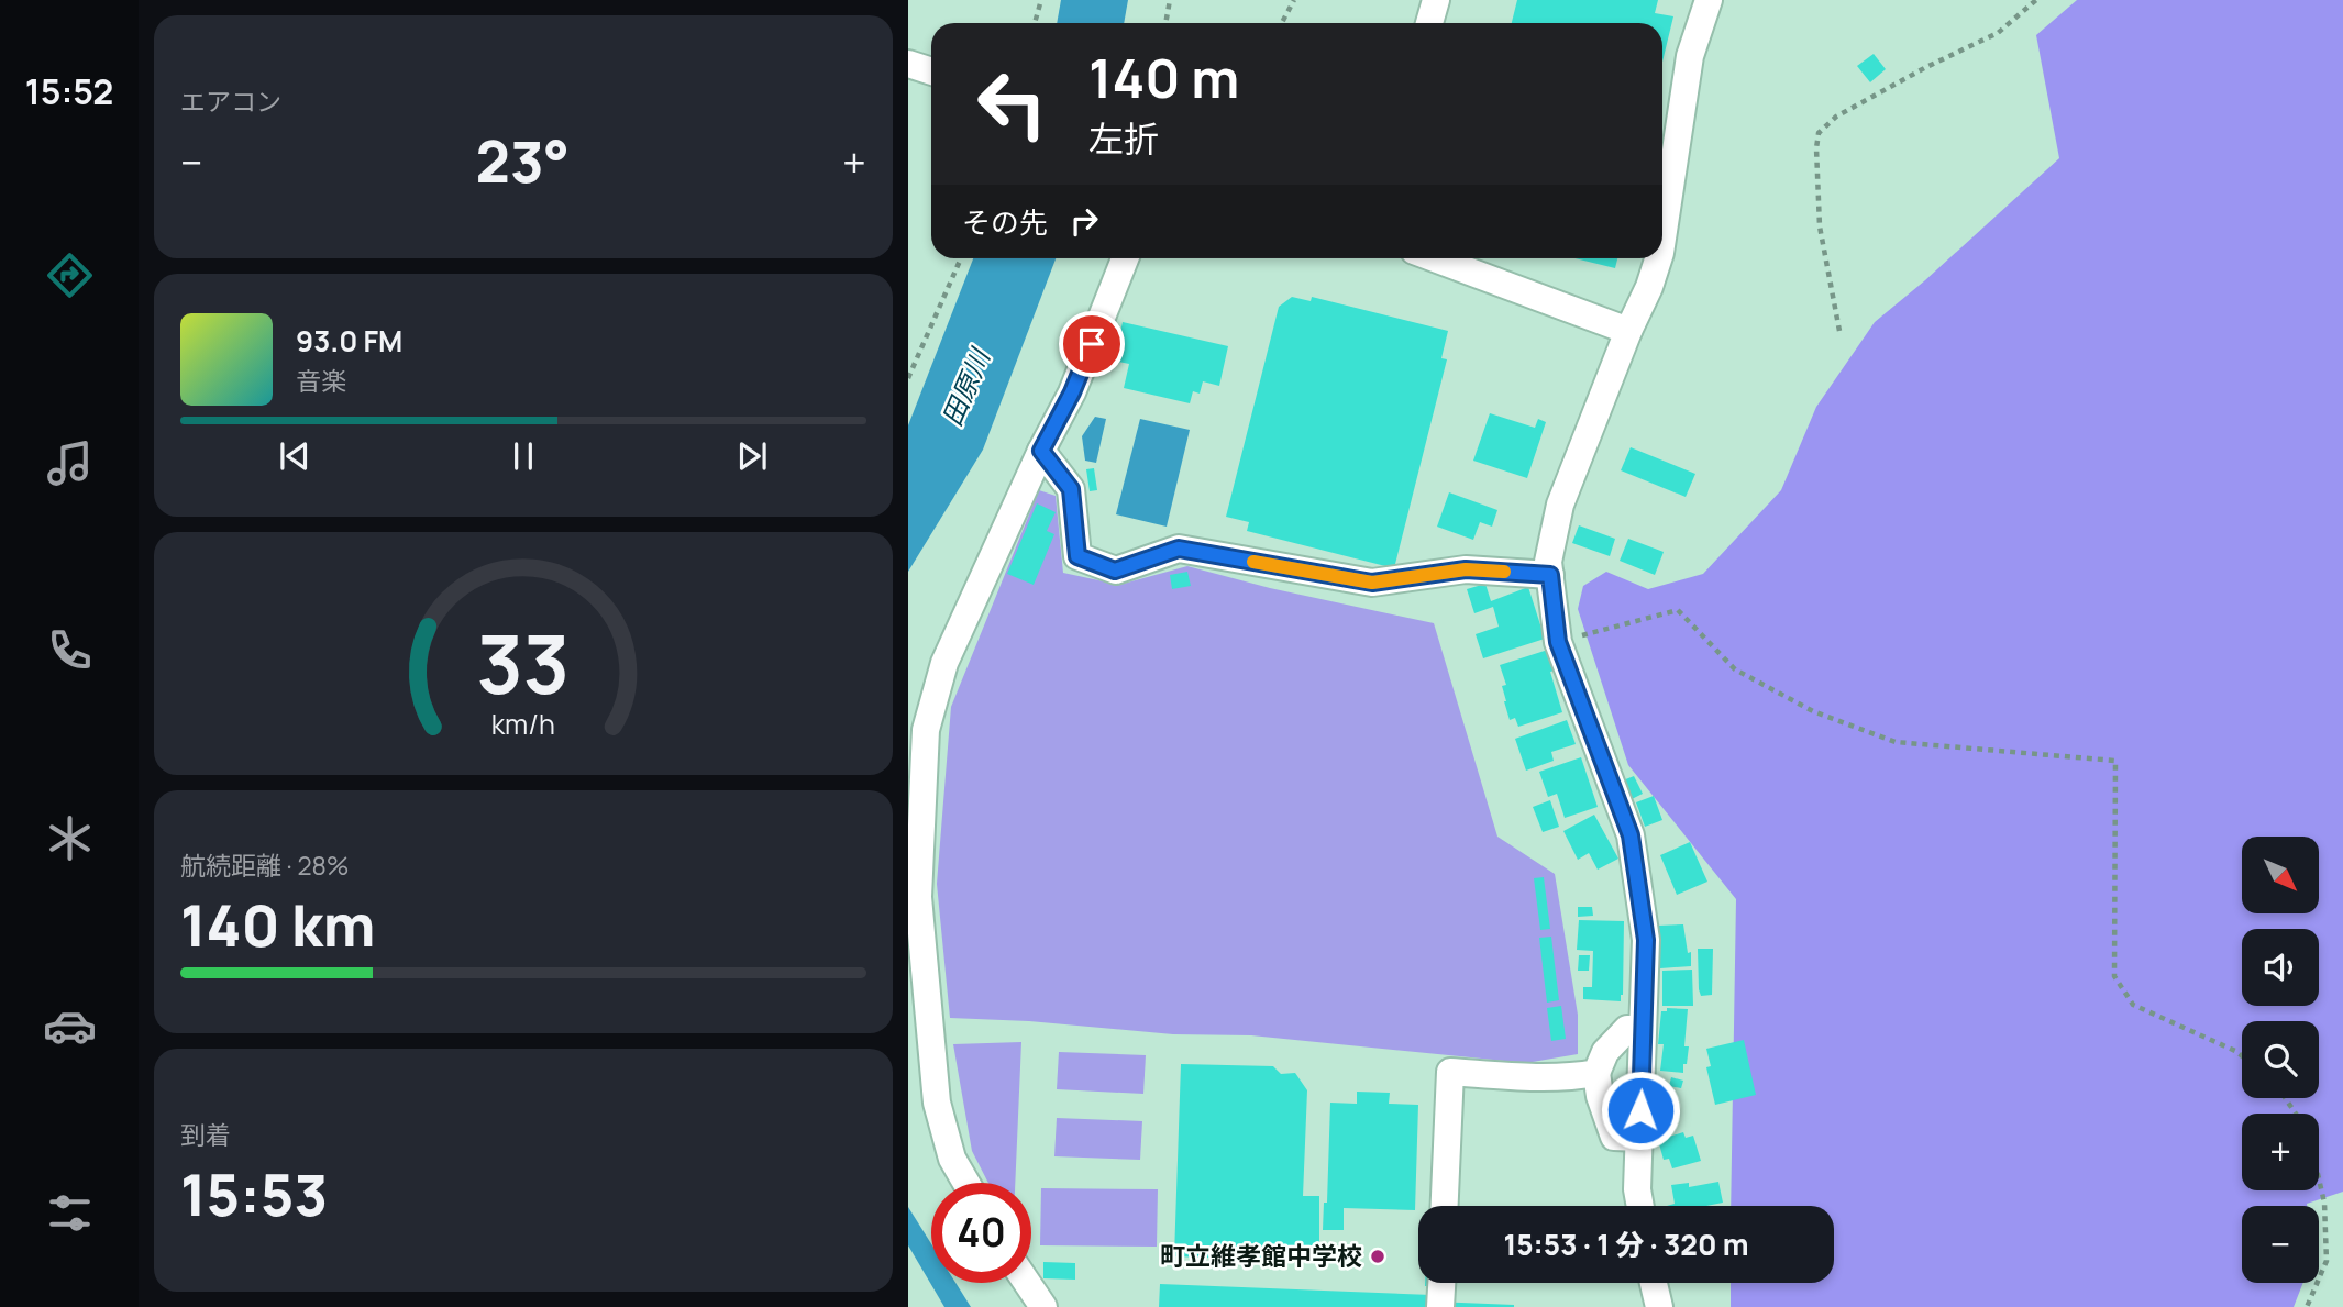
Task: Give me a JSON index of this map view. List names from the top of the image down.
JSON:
{
  "water": ["田原川"],
  "places": ["町立維孝館中学校"],
  "north": "bottom right",
  "page": {
    "tabs": "15:52",
    "tile": [
      "エアコン",
      ["航続距離 · 28%", "140 km"],
      ["到着", "15:53"]
    ],
    "turn": ["140 m", "左折"],
    "heat": ["−", "23°", "+"],
    "then": "その先",
    "song": ["93.0 FM", "音楽"],
    "map_buttons": ["+", "−"],
    "limit": "40",
    "trip": "15:53 · 1 分 · 320 m",
    "gauge": ["33", "km/h"]
  }
}
